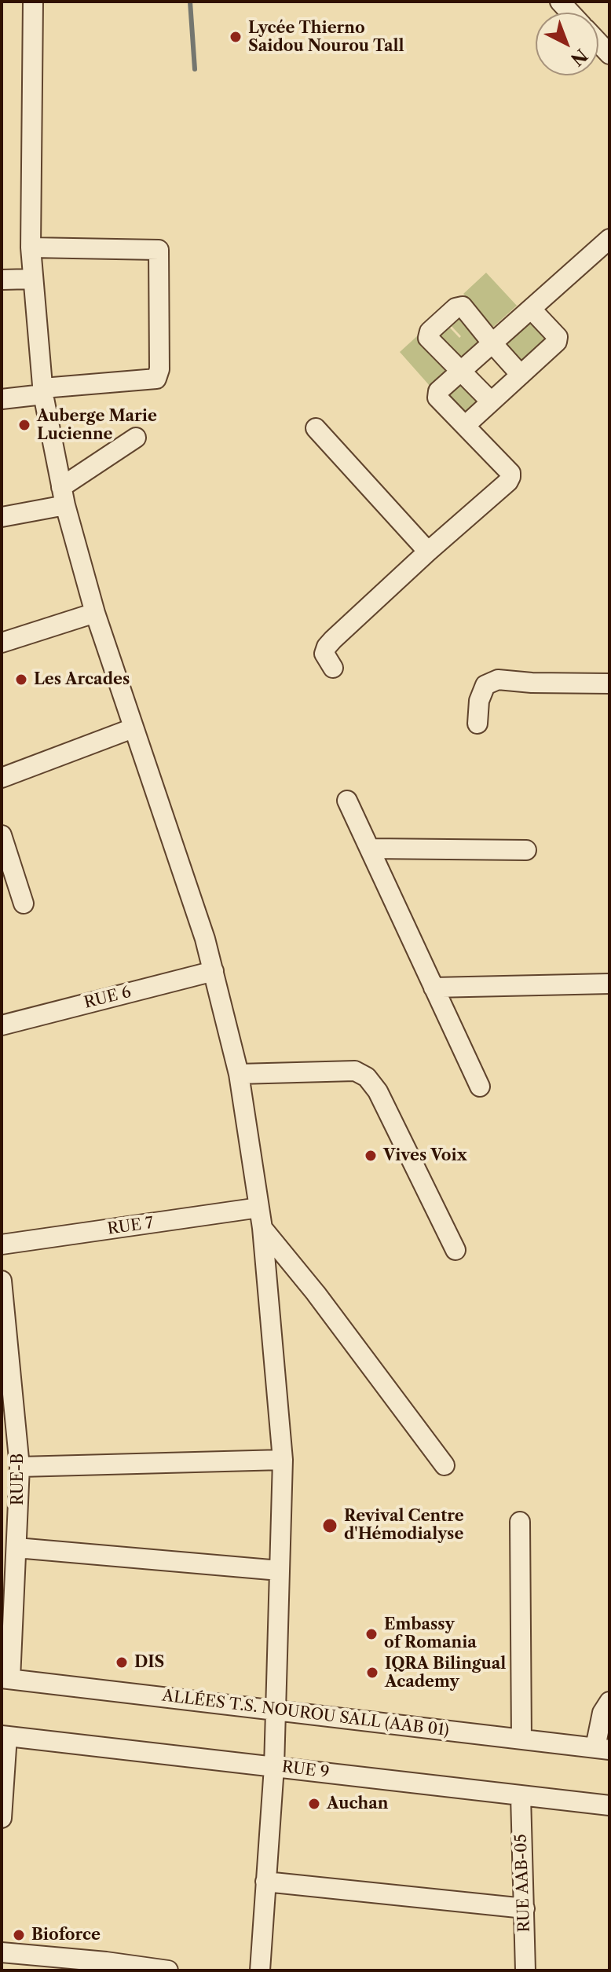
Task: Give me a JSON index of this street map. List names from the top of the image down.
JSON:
{
  "streets": {
    "street": [
      "RUE 6",
      "RUE 7",
      "RUE-B",
      "ALLÉES T.S. NOUROU SALL (AAB 01)",
      "RUE 9",
      "RUE AAB-05"
    ]
  },
  "crossings": [
    ["RUE-B", "ALLÉES T.S. NOUROU SALL (AAB 01)"],
    ["RUE 9", "RUE AAB-05"]
  ],
  "places": [
    "Lycée Thierno Saidou Nourou Tall",
    "Auberge Marie Lucienne",
    "Les Arcades",
    "Vives Voix",
    "Revival Centre d'Hémodialyse",
    "Embassy of Romania",
    "DIS",
    "IQRA Bilingual Academy",
    "Auchan",
    "Bioforce"
  ],
  "north": "bottom right"
}
